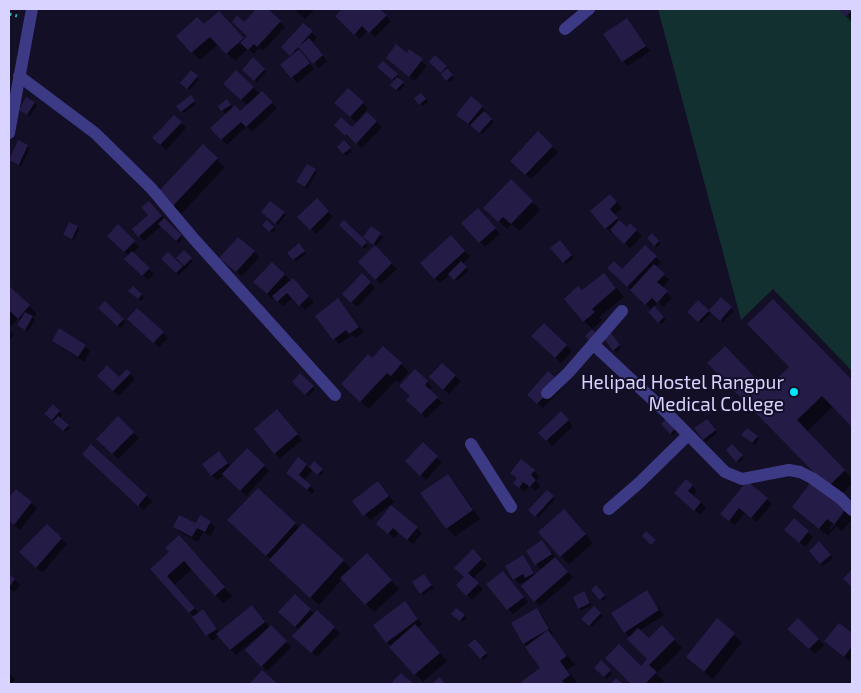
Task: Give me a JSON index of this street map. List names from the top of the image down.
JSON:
{
  "places": ["Helipad Hostel Rangpur Medical College"]
}
